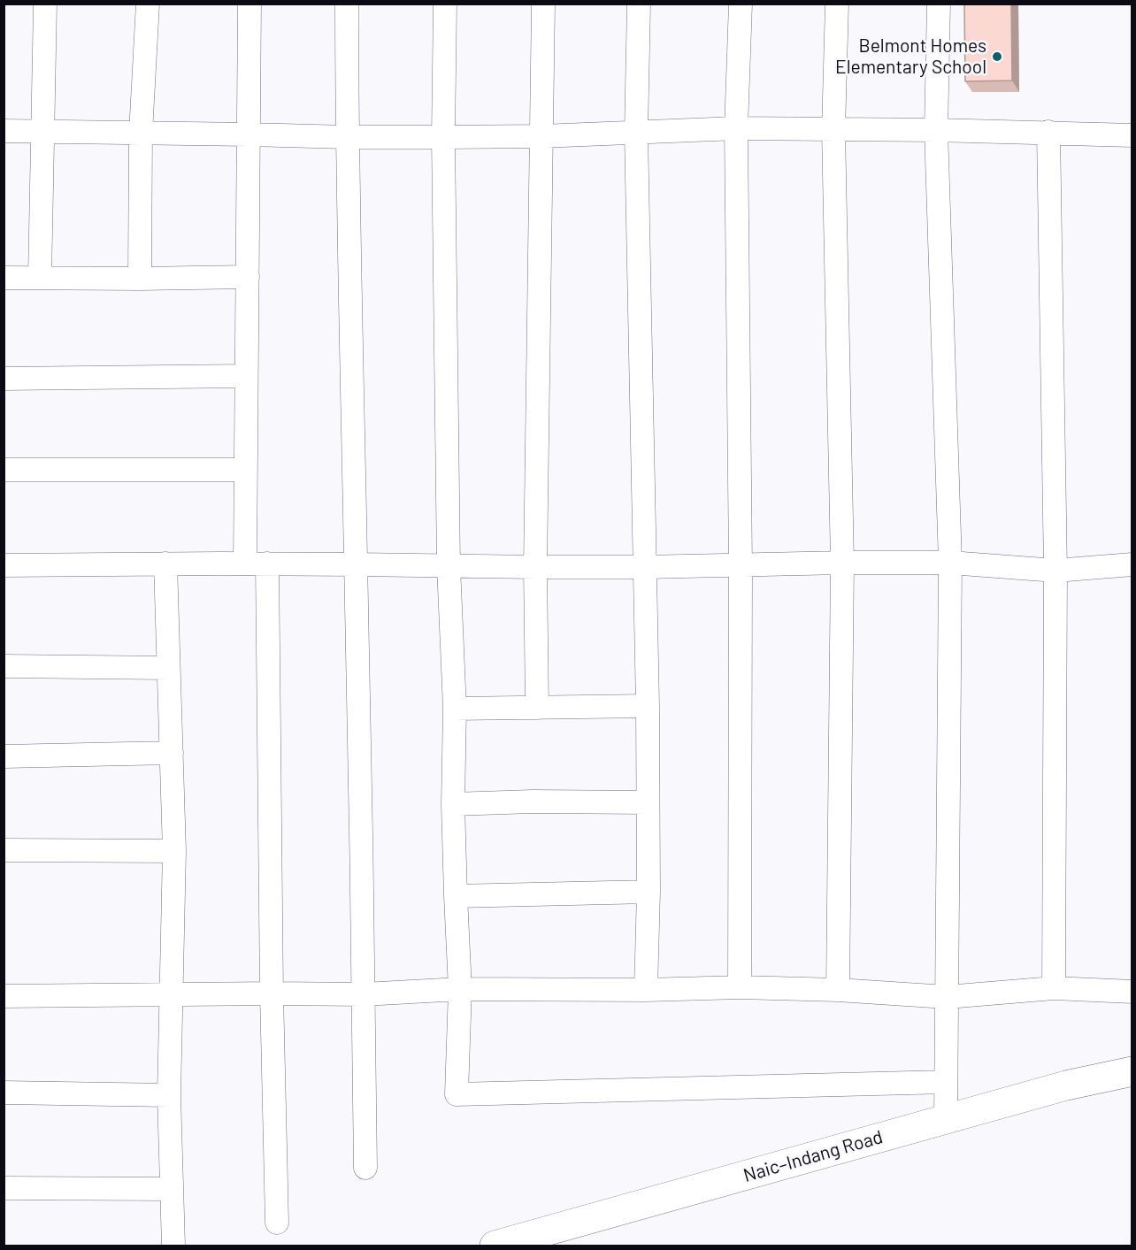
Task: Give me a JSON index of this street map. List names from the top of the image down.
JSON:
{
  "streets": {
    "main road": ["Naic–Indang Road"]
  },
  "places": ["Belmont Homes Elementary School"]
}
